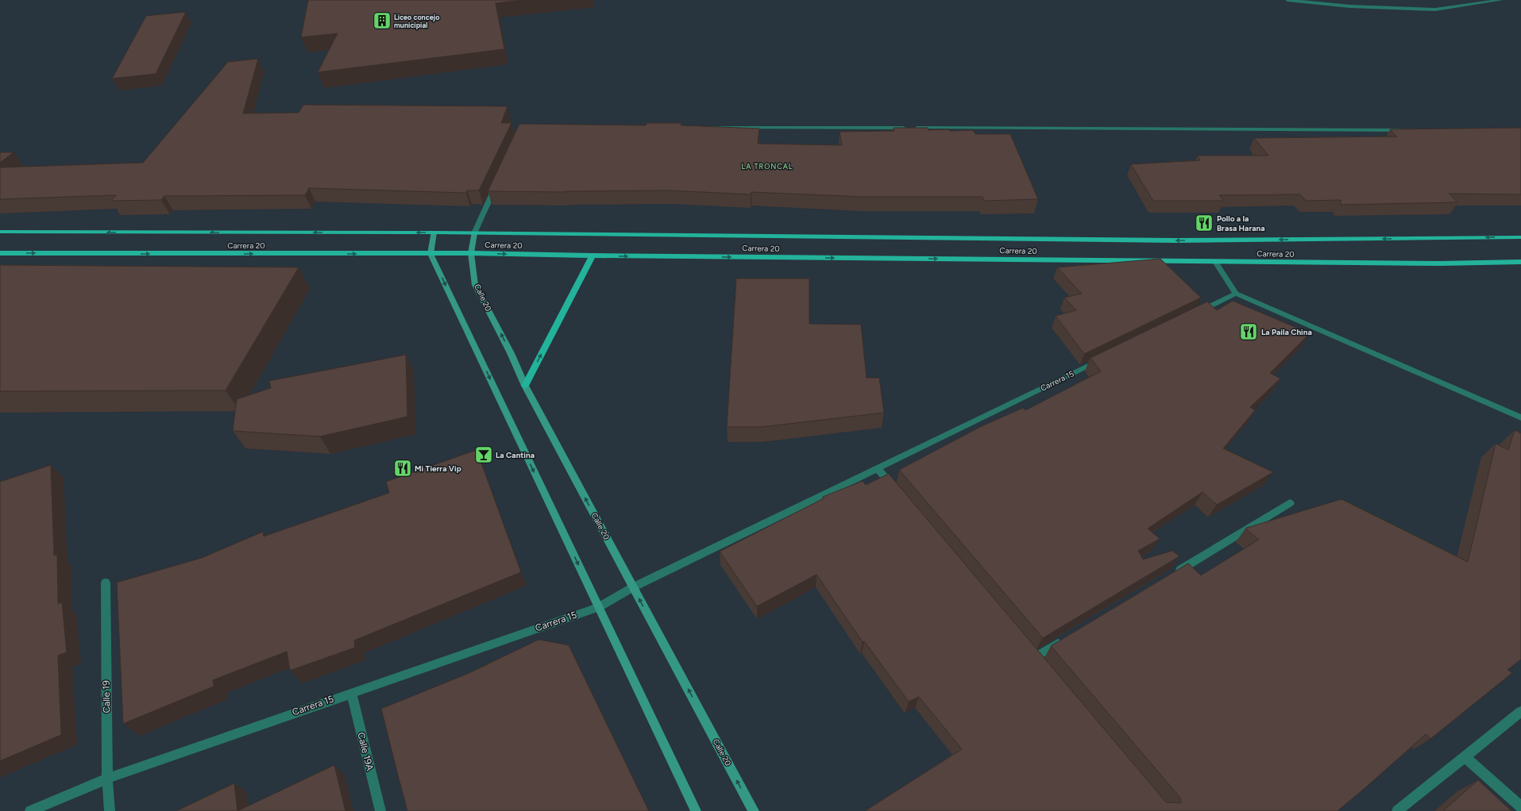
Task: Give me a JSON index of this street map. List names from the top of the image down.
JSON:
{
  "streets": {
    "main road": ["Carrera 20"],
    "street": [
      "Calle 20",
      "Carrera 15",
      "Calle 19",
      "Calle 19A"
    ]
  },
  "crossings": [
    ["Carrera 20", "Calle 20"],
    ["Calle 20", "Carrera 15"],
    ["Carrera 15", "Calle 19"],
    ["Carrera 15", "Calle 19A"]
  ],
  "districts": ["LA TRONCAL"],
  "places": {
    "building": ["Liceo concejo municipial"],
    "restaurant": ["Pollo a la Brasa Harana", "La Paila China", "Mi Tierra Vip"],
    "bar": ["La Cantina"]
  }
}
